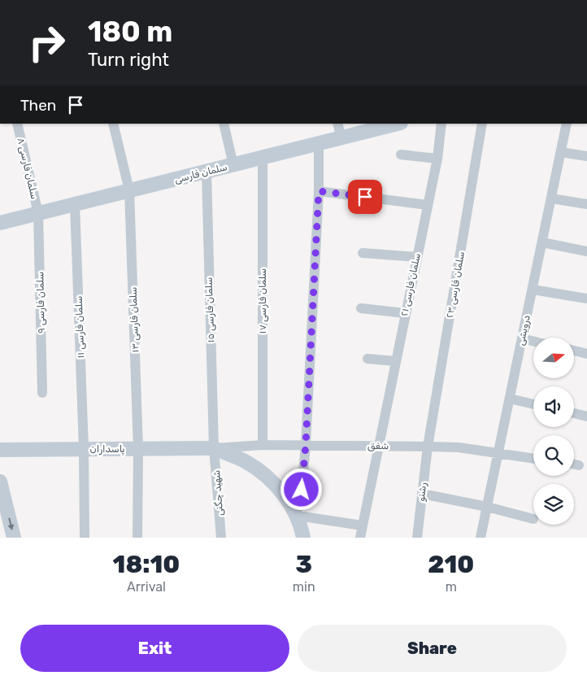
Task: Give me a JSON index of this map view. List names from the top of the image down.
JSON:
{
  "streets": {
    "street": [
      "سلمان فارسی ۸",
      "سلمان فارسی",
      "سلمان فارسی ۲۱",
      "سلمان فارسی ۲۳",
      "سلمان فارسی ۱۷",
      "سلمان فارسی ۹",
      "سلمان فارسی ۱۵",
      "سلمان فارسی ۱۳",
      "سلمان فارسی ۱۱",
      "درویشی",
      "شفق",
      "پاسداران",
      "رشنو",
      "شهید چگنی"
    ]
  },
  "crossings": [
    ["سلمان فارسی ۸", "سلمان فارسی"],
    ["سلمان فارسی ۸", "سلمان فارسی ۹"],
    ["سلمان فارسی", "سلمان فارسی ۱۷"],
    ["سلمان فارسی", "سلمان فارسی ۹"],
    ["سلمان فارسی", "سلمان فارسی ۱۵"],
    ["سلمان فارسی", "سلمان فارسی ۱۳"],
    ["سلمان فارسی", "سلمان فارسی ۱۱"],
    ["سلمان فارسی ۲۱", "شفق"],
    ["سلمان فارسی ۲۳", "شفق"],
    ["سلمان فارسی ۲۳", "رشنو"],
    ["سلمان فارسی ۱۷", "شفق"],
    ["سلمان فارسی ۱۵", "شفق"],
    ["سلمان فارسی ۱۵", "پاسداران"],
    ["سلمان فارسی ۱۵", "شهید چگنی"],
    ["سلمان فارسی ۱۳", "پاسداران"],
    ["سلمان فارسی ۱۱", "پاسداران"],
    ["درویشی", "شفق"],
    ["شفق", "پاسداران"],
    ["شفق", "رشنو"],
    ["شفق", "شهید چگنی"],
    ["پاسداران", "شهید چگنی"]
  ],
  "north": "right",
  "page": {
    "turn": ["180 m", "Turn right"],
    "then": "Then",
    "eta": [
      "18:10",
      "Arrival",
      "3",
      "min",
      "210",
      "m"
    ],
    "buttons": ["Exit", "Share"]
  }
}
